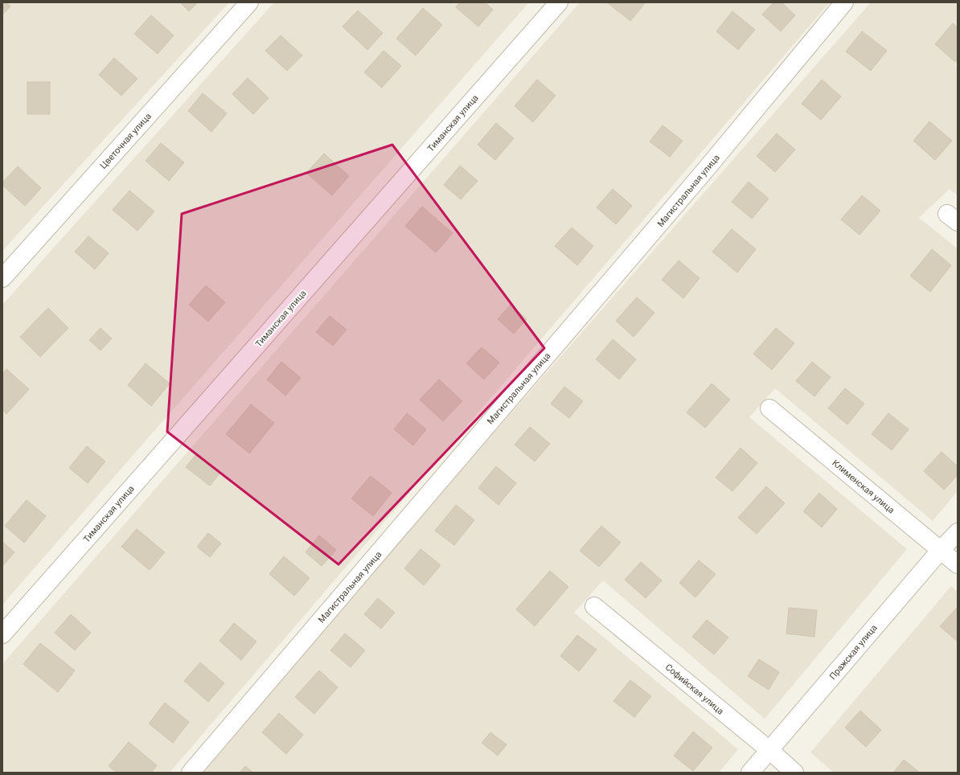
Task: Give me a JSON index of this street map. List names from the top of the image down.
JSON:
{
  "streets": {
    "street": [
      "Тиманская улица",
      "Цветочная улица",
      "Магистральная улица",
      "Клименская улица",
      "Пражская улица",
      "Софийская улица"
    ]
  },
  "crossings": [
    ["Клименская улица", "Пражская улица"],
    ["Пражская улица", "Софийская улица"]
  ]
}
